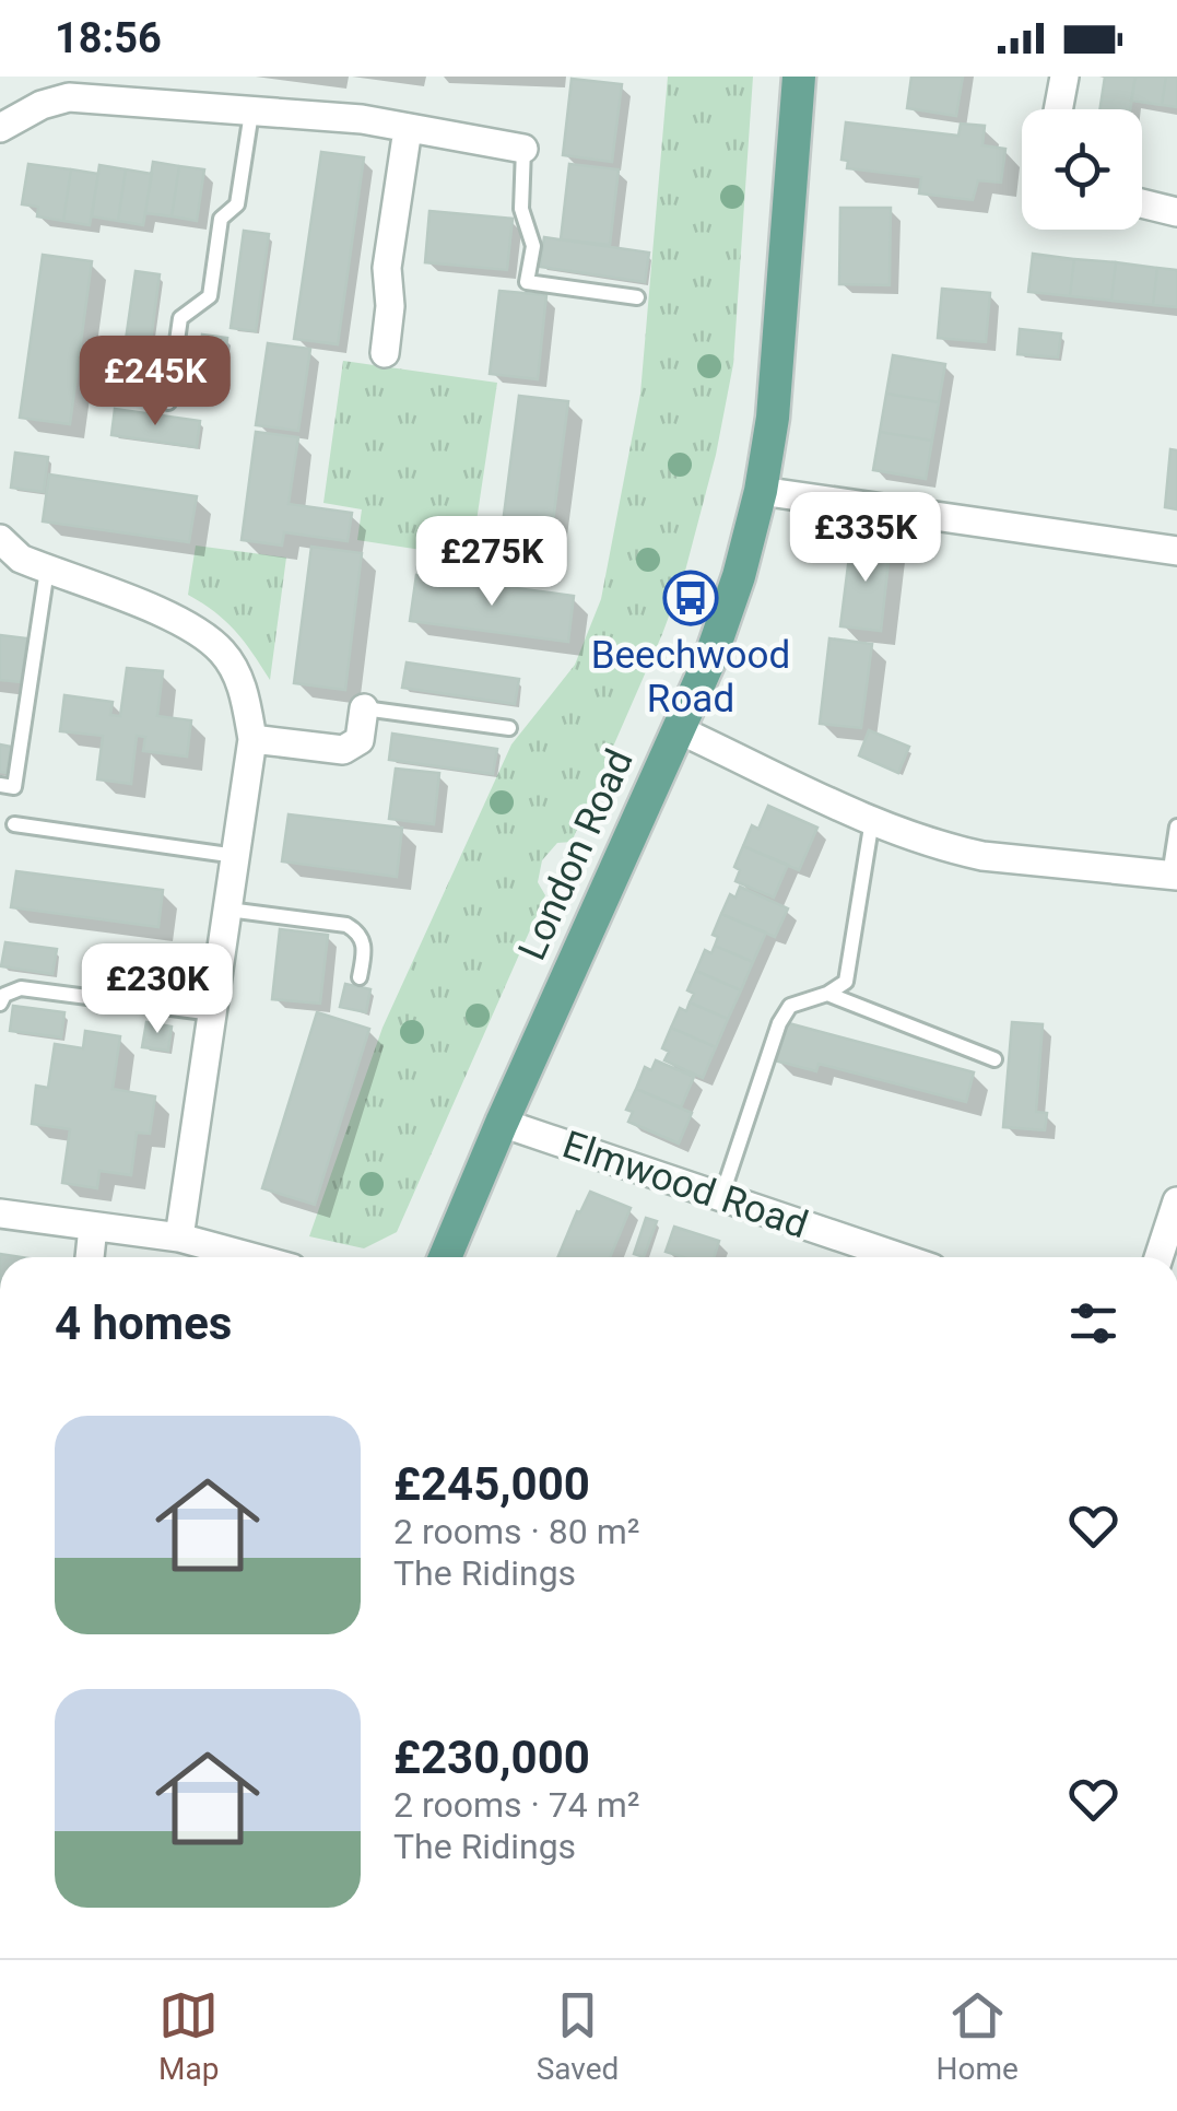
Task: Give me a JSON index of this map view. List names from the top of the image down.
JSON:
{
  "streets": {
    "main road": ["London Road"],
    "street": ["Elmwood Road"]
  },
  "crossings": [
    ["London Road", "Elmwood Road"]
  ],
  "places": {
    "bus stop": ["Beechwood Road"]
  },
  "page": {
    "status": "18:56",
    "price": [
      "£245K",
      "£335K",
      "£275K",
      "£230K"
    ],
    "heading": "4 homes",
    "list": [
      {
        "name": "£245,000",
        "note": "2 rooms · 80 m² · The Ridings"
      },
      {
        "name": "£230,000",
        "note": "2 rooms · 74 m² · The Ridings"
      }
    ],
    "tabs": ["Map", "Saved", "Home"]
  }
}
